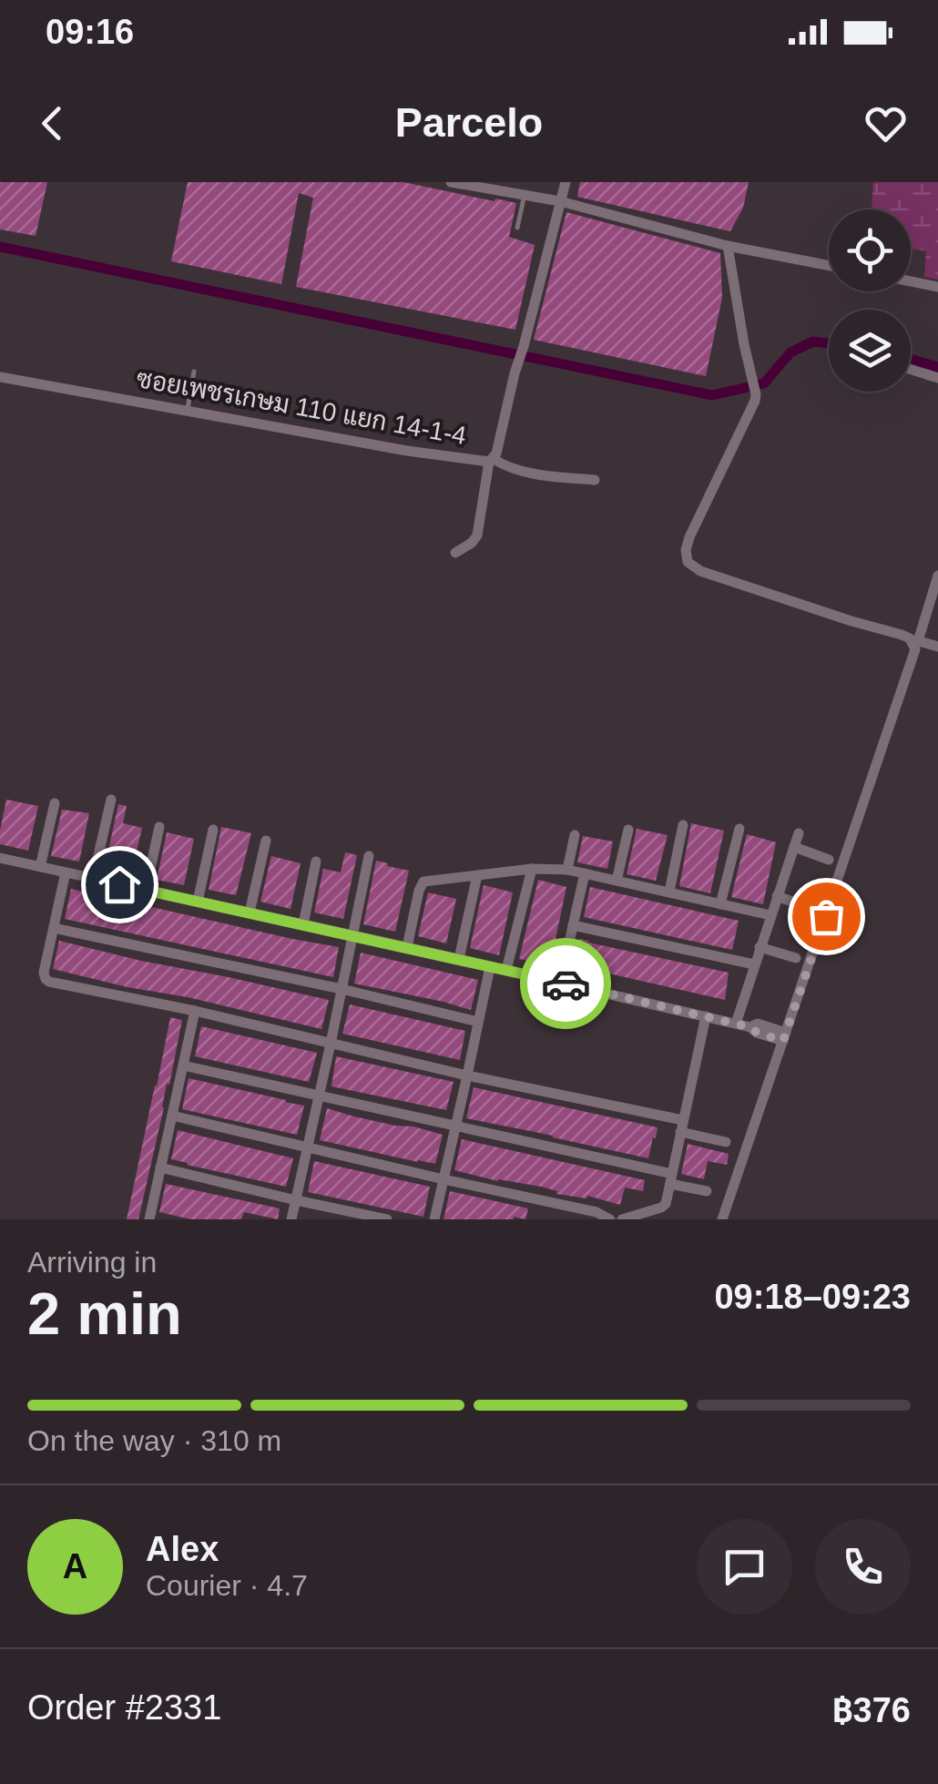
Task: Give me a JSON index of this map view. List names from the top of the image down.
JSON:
{
  "streets": {
    "street": ["ซอยเพชรเกษม 110 แยก 14-1-4"]
  },
  "page": {
    "status": "09:16",
    "header": "Parcelo",
    "heading": ["2 min", "Arriving in", "09:18–09:23"],
    "panel": [
      "Alex",
      "Courier · 4.7",
      "Order #2331",
      "฿376"
    ],
    "bar": "On the way · 310 m",
    "round": "A"
  }
}
